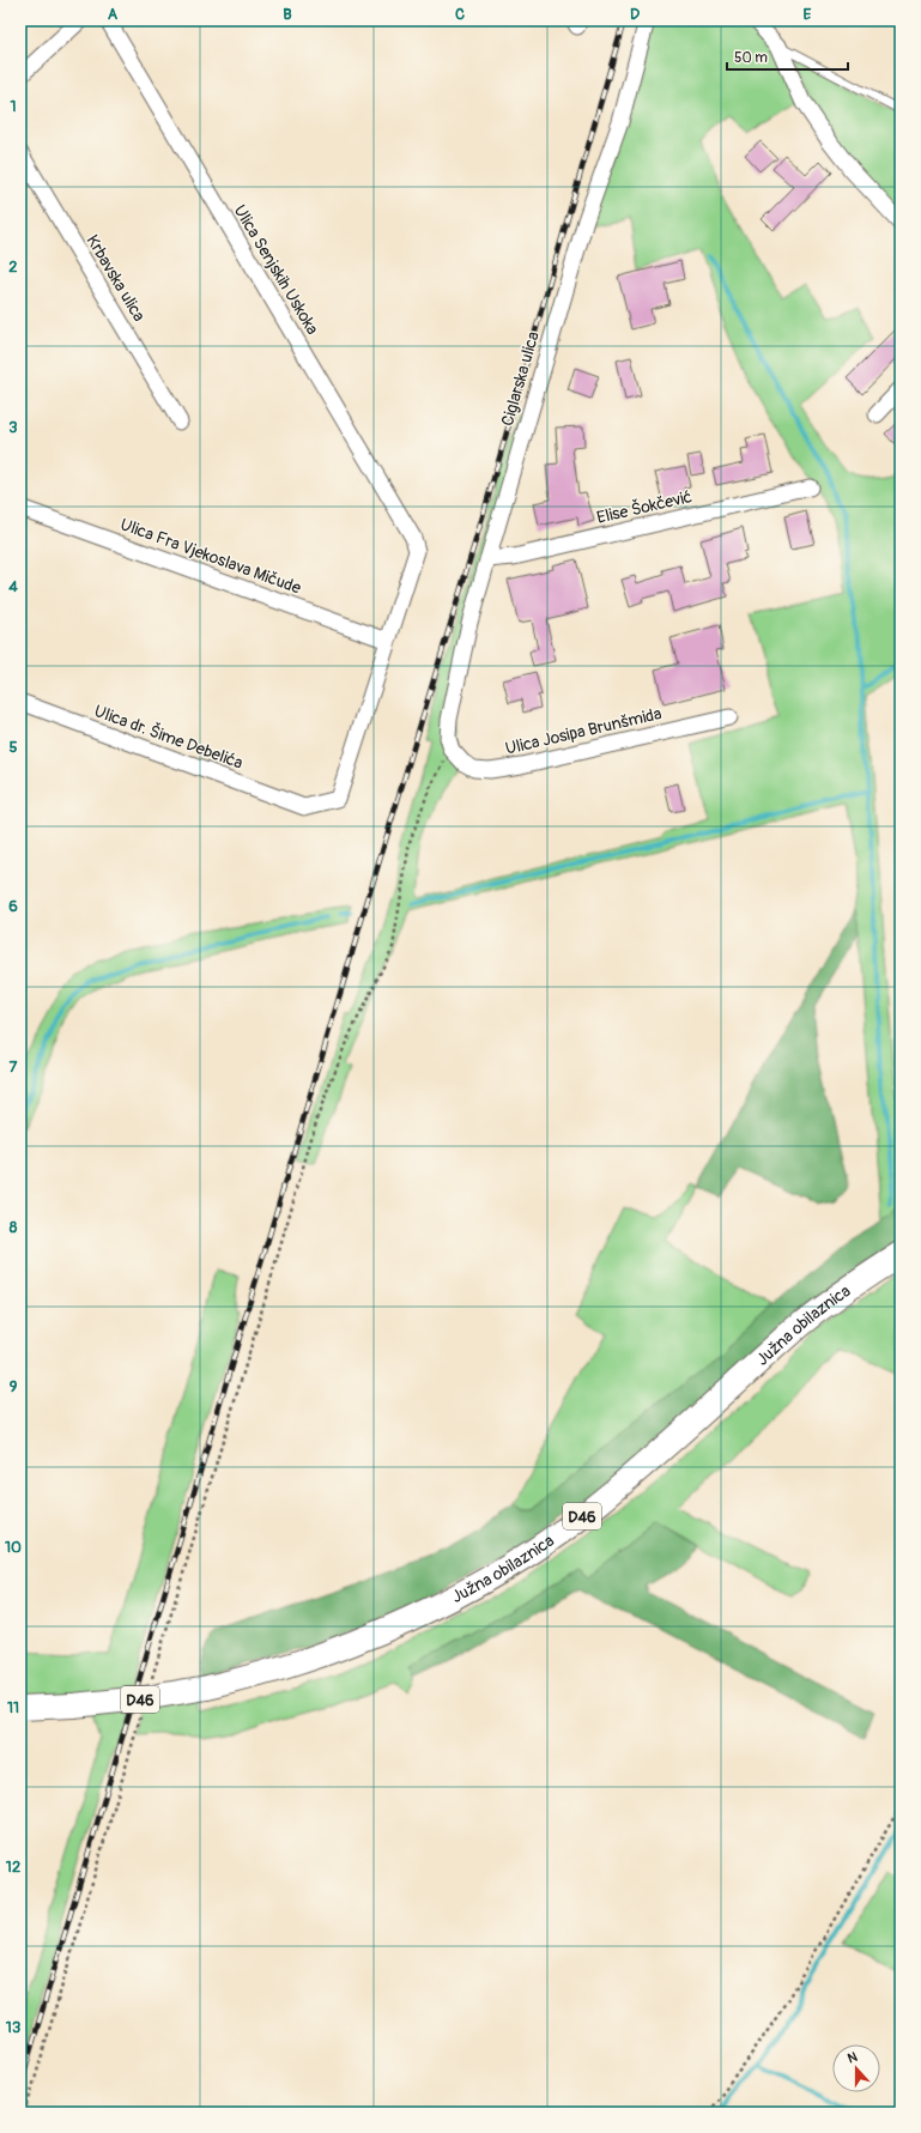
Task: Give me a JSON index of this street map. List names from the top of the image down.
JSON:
{
  "streets": {
    "main road": ["Južna obilaznica", "D46"],
    "street": [
      "Ulica Senjskih Uskoka",
      "Krbavska ulica",
      "Ciglarska ulica",
      "Elise Šokčević",
      "Ulica Fra Vjekoslava Mičude",
      "Ulica Josipa Brunšmida",
      "Ulica dr. Šime Debelića"
    ]
  },
  "crossings": [
    ["Ulica Senjskih Uskoka", "Ulica Fra Vjekoslava Mičude"],
    ["Ulica Senjskih Uskoka", "Ulica dr. Šime Debelića"],
    ["Ciglarska ulica", "Elise Šokčević"],
    ["Ciglarska ulica", "Ulica Josipa Brunšmida"],
    ["Ulica Fra Vjekoslava Mičude", "Ulica dr. Šime Debelića"]
  ],
  "scale_bar": "50 m",
  "north": "top",
  "grid": {
    "columns": [
      "A",
      "B",
      "C",
      "D",
      "E"
    ],
    "rows": [
      "1",
      "2",
      "3",
      "4",
      "5",
      "6",
      "7",
      "8",
      "9",
      "10",
      "11",
      "12",
      "13"
    ]
  }
}
